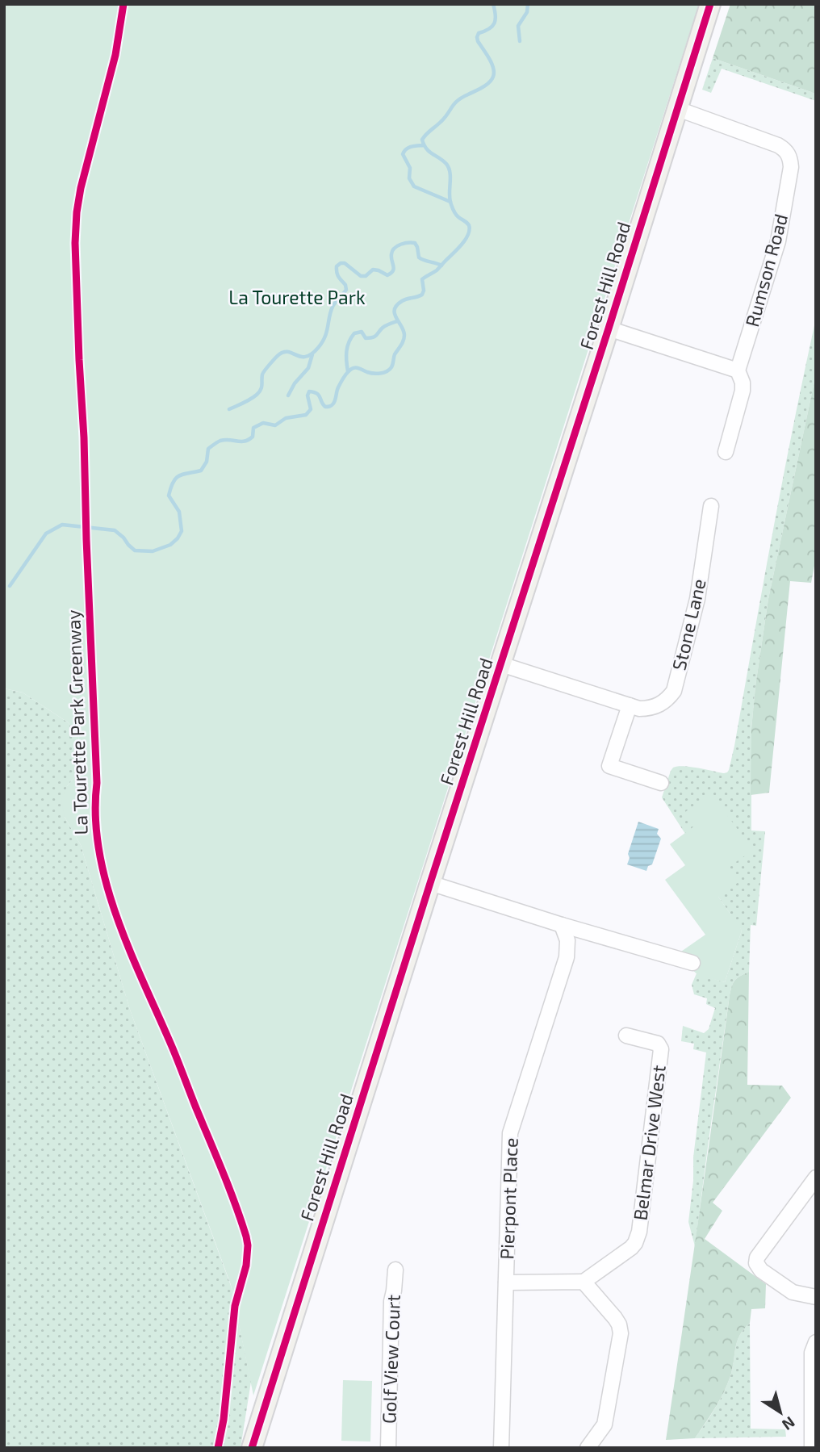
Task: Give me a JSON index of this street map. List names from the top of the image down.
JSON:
{
  "streets": {
    "street": [
      "Rumson Road",
      "Forest Hill Road",
      "Stone Lane",
      "Belmar Drive West",
      "Pierpont Place",
      "Golf View Court"
    ],
    "cycle path": ["La Tourette Park Greenway"]
  },
  "crossings": [
    ["Rumson Road", "Forest Hill Road"],
    ["Forest Hill Road", "Stone Lane"]
  ],
  "parks": ["La Tourette Park"],
  "north": "bottom right"
}
